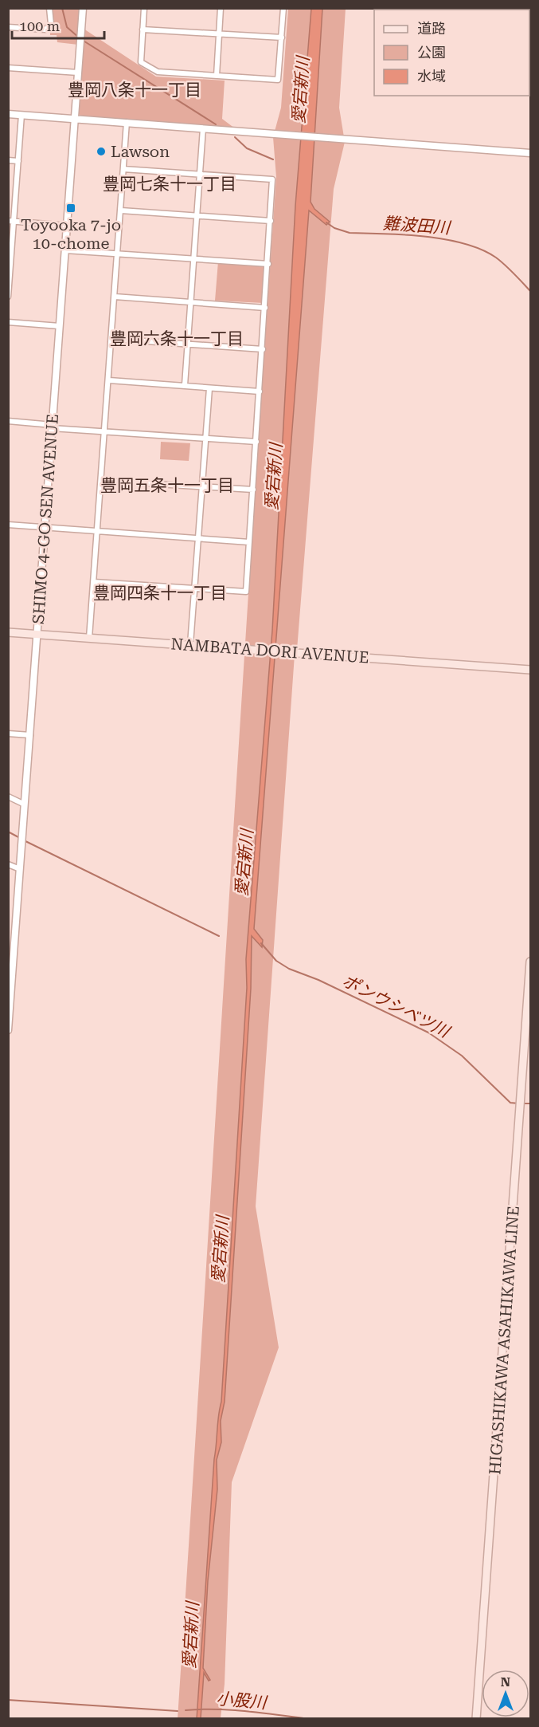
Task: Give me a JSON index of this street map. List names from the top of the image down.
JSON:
{
  "streets": {
    "main road": ["NAMBATA DORI AVENUE", "HIGASHIKAWA ASAHIKAWA LINE"],
    "street": ["SHIMO 4-GO SEN AVENUE"]
  },
  "crossings": [
    ["SHIMO 4-GO SEN AVENUE", "NAMBATA DORI AVENUE"]
  ],
  "districts": [
    "豊岡八条十一丁目",
    "豊岡七条十一丁目",
    "豊岡六条十一丁目",
    "豊岡五条十一丁目",
    "豊岡四条十一丁目"
  ],
  "water": [
    "愛宕新川",
    "難波田川",
    "ポンウシベツ川",
    "小股川"
  ],
  "places": {
    "other": ["Lawson"],
    "transit": ["Toyooka 7-jo 10-chome"]
  },
  "legend": ["道路", "公園", "水域"],
  "scale_bar": "100 m",
  "north": "top"
}
